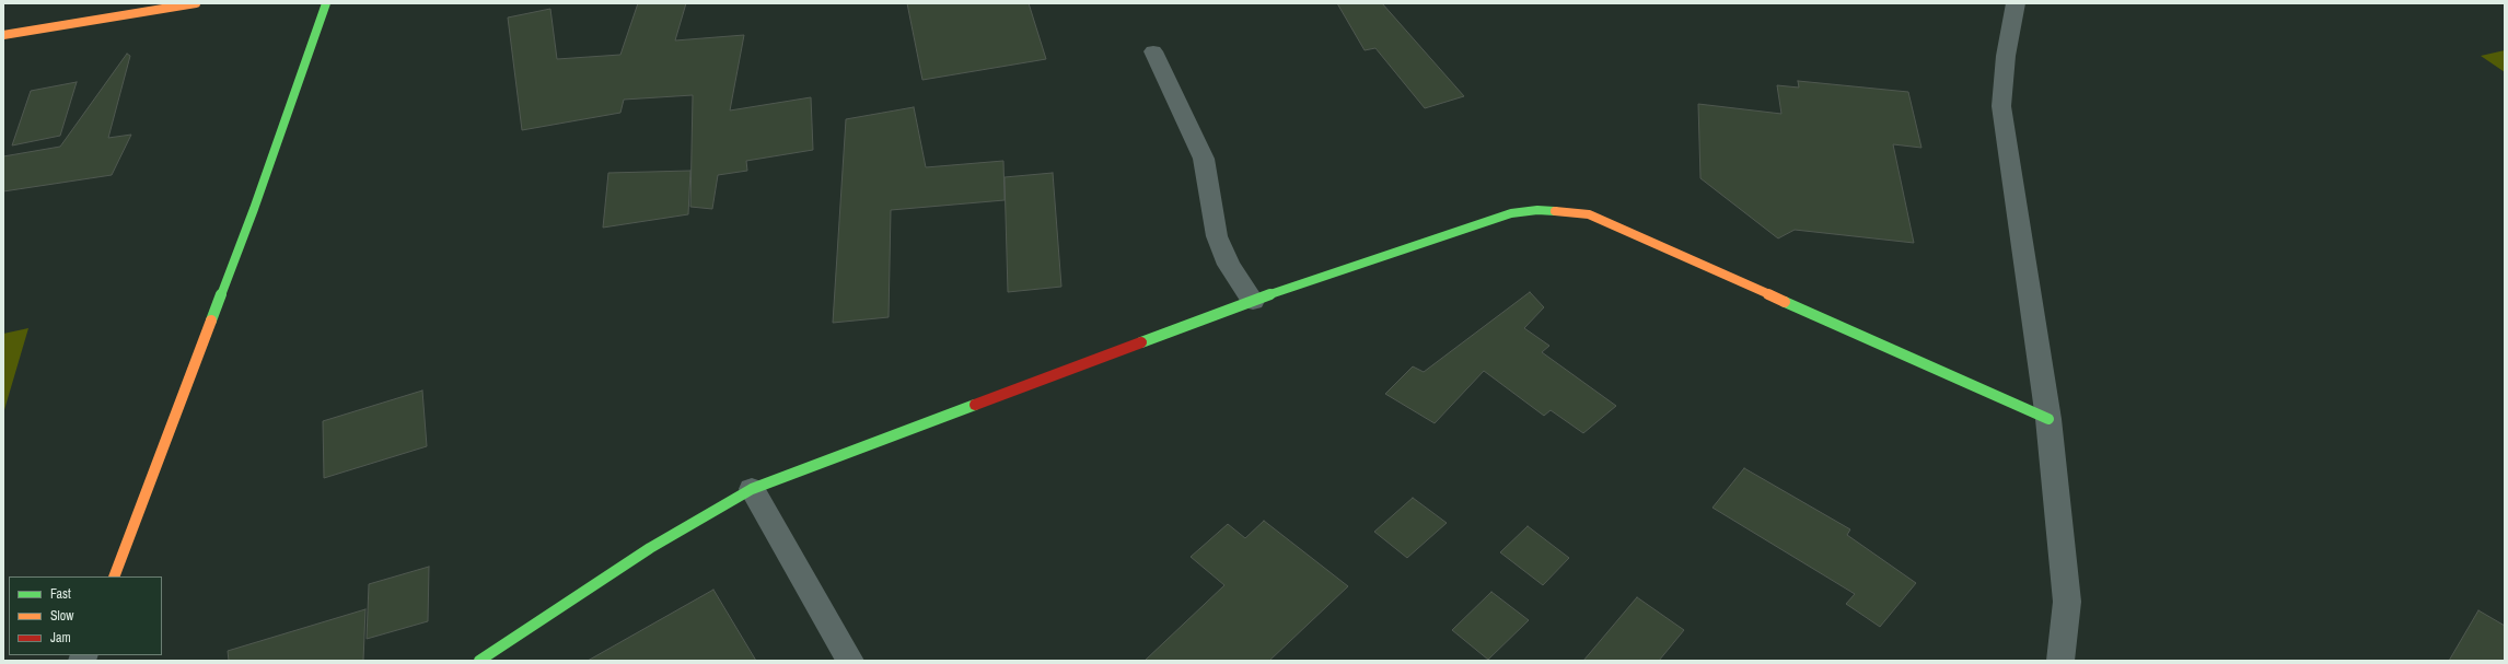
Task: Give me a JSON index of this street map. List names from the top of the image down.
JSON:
{
  "legend": ["Fast", "Slow", "Jam"]
}
